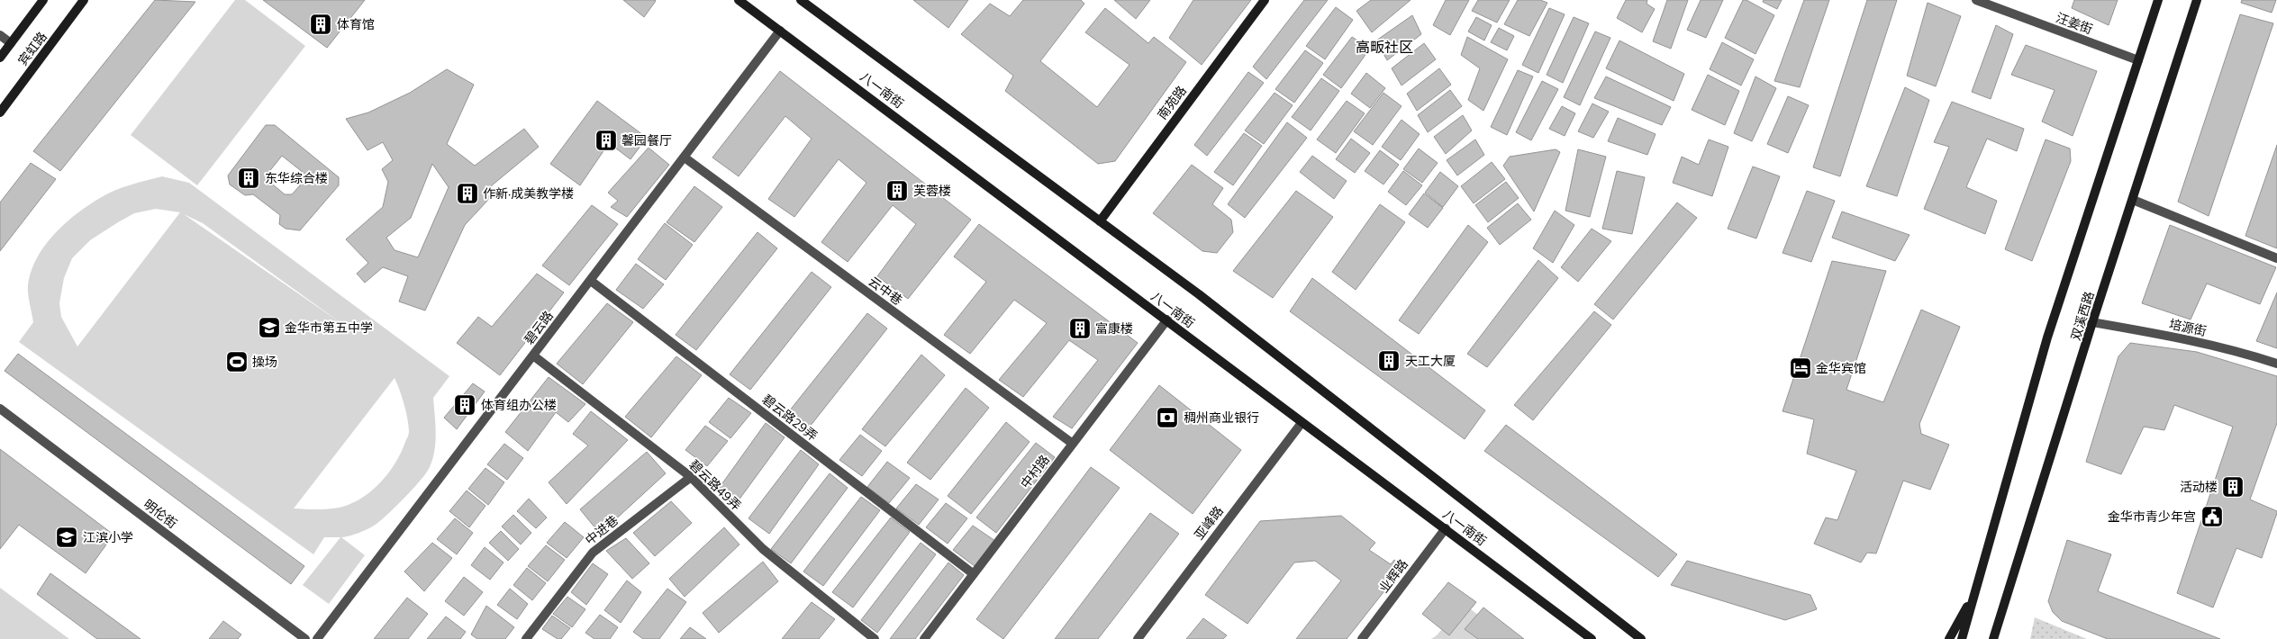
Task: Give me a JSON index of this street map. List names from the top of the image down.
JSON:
{
  "streets": {
    "main road": [
      "宾虹路",
      "八一南街",
      "南苑路",
      "双溪西路"
    ],
    "street": [
      "汪姜街",
      "云中巷",
      "碧云路",
      "培源街",
      "碧云路29弄",
      "中村路",
      "碧云路49弄",
      "明伦街",
      "亚峰路",
      "中进巷",
      "业辉路"
    ]
  },
  "crossings": [
    ["八一南街", "南苑路"],
    ["八一南街", "碧云路"],
    ["八一南街", "中村路"],
    ["八一南街", "亚峰路"],
    ["八一南街", "业辉路"],
    ["云中巷", "碧云路"],
    ["云中巷", "中村路"],
    ["双溪西路", "培源街"],
    ["碧云路", "碧云路29弄"],
    ["碧云路", "碧云路49弄"],
    ["碧云路29弄", "中村路"],
    ["碧云路49弄", "中进巷"]
  ],
  "districts": ["高畈社区"],
  "places": {
    "building": [
      "体育馆",
      "馨园餐厅",
      "东华综合楼",
      "芙蓉楼",
      "作新·成美教学楼",
      "富康楼",
      "天工大厦",
      "体育组办公楼",
      "活动楼"
    ],
    "school or university": ["金华市第五中学", "江滨小学"],
    "sports": ["操场"],
    "hotel": ["金华宾馆"],
    "bank": ["稠州商业银行"],
    "public building": ["金华市青少年宫"]
  }
}
